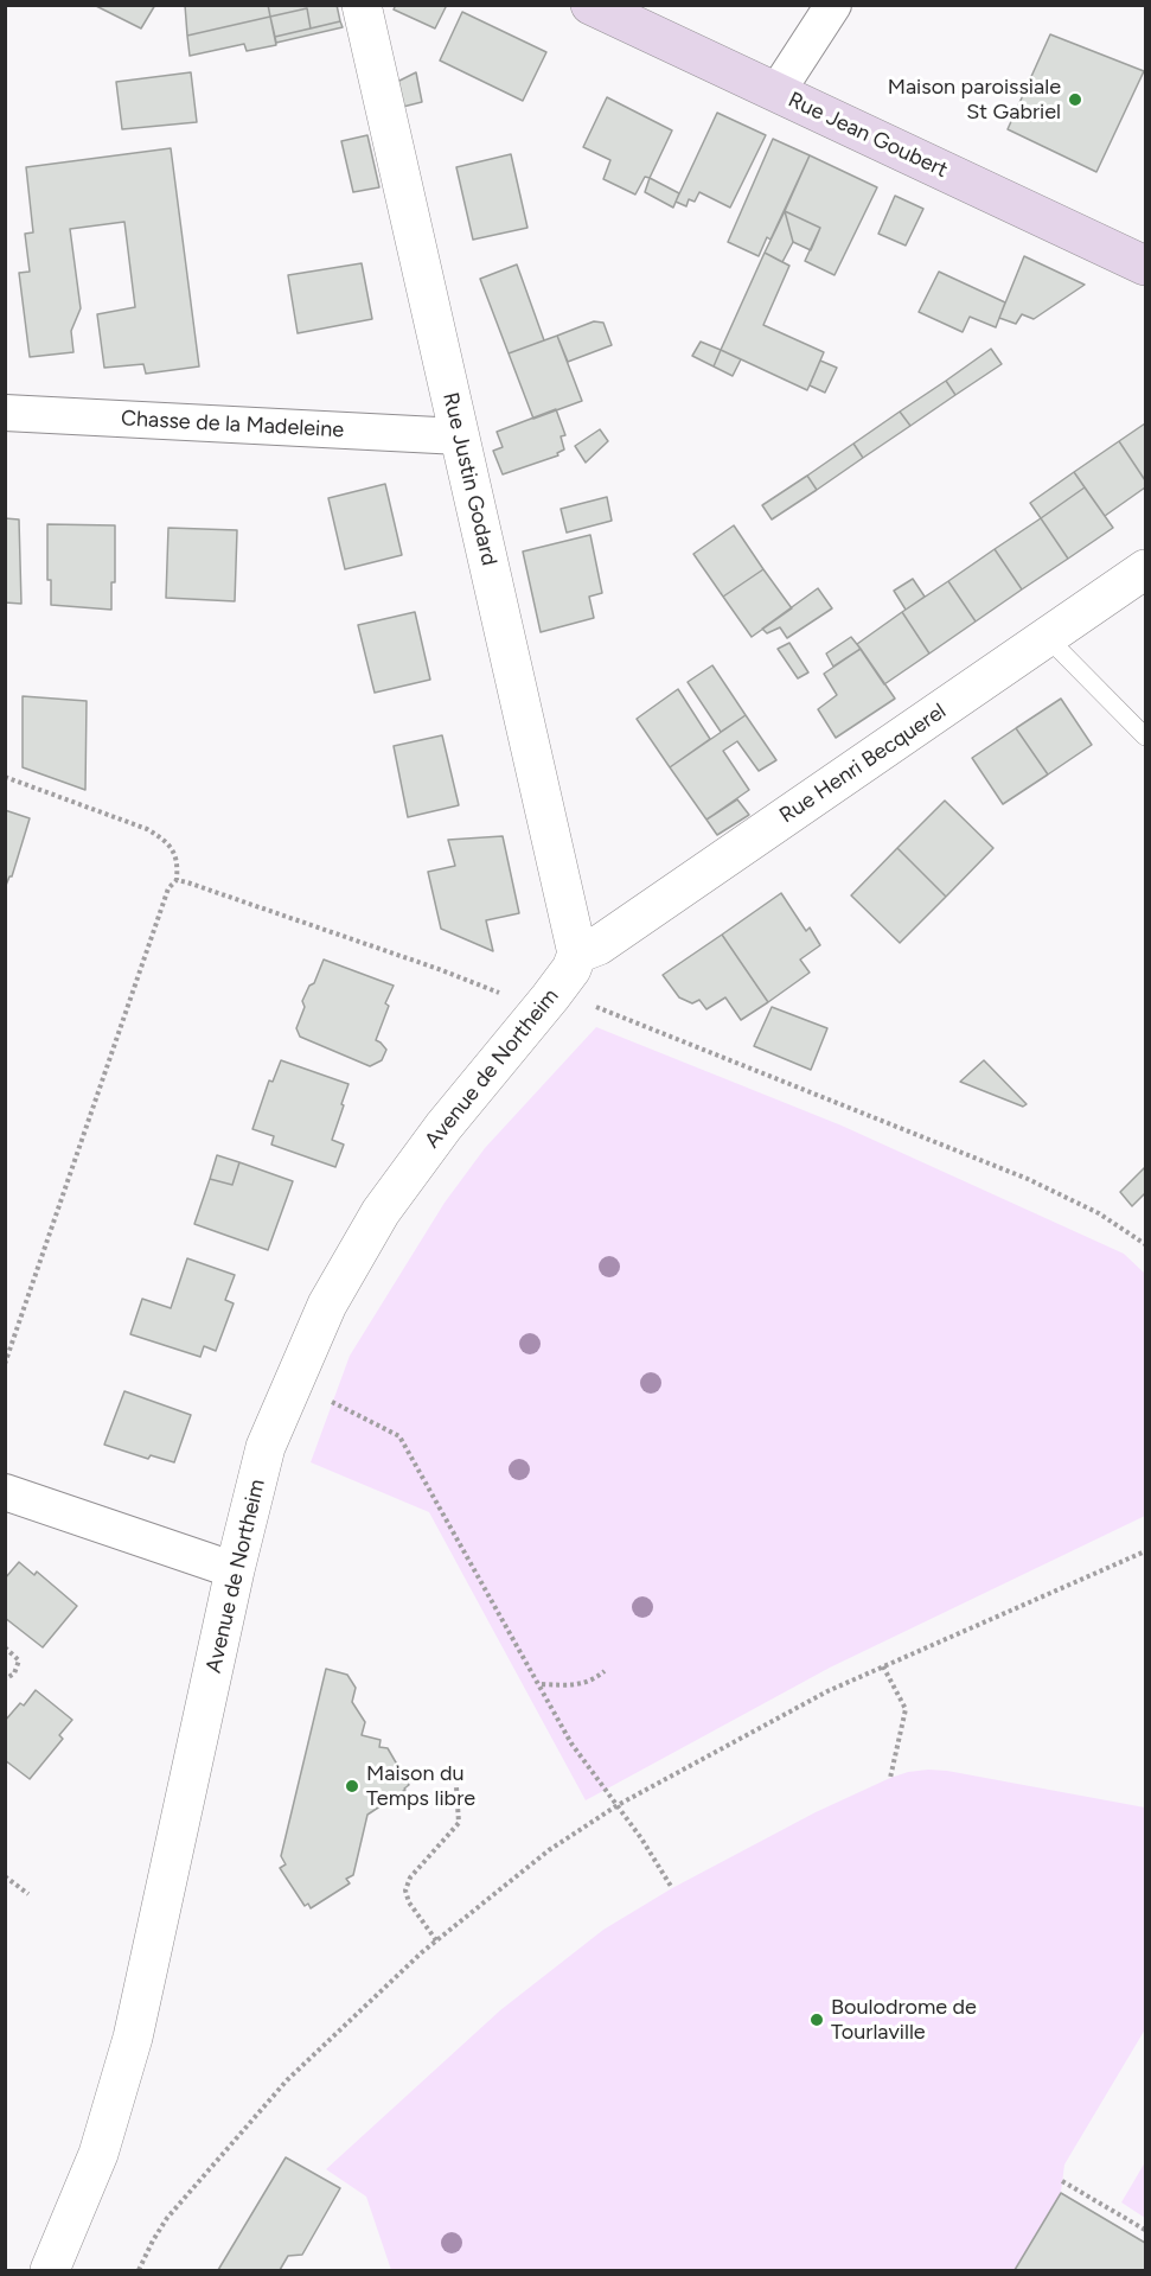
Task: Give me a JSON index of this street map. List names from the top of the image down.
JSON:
{
  "streets": {
    "main road": ["Rue Jean Goubert"],
    "street": [
      "Chasse de la Madeleine",
      "Rue Justin Godard",
      "Rue Henri Becquerel",
      "Avenue de Northeim"
    ]
  },
  "crossings": [
    ["Chasse de la Madeleine", "Rue Justin Godard"],
    ["Rue Justin Godard", "Rue Henri Becquerel"],
    ["Rue Justin Godard", "Avenue de Northeim"],
    ["Rue Henri Becquerel", "Avenue de Northeim"]
  ],
  "places": ["Maison paroissiale St Gabriel", "Maison du Temps libre", "Boulodrome de Tourlaville"]
}
